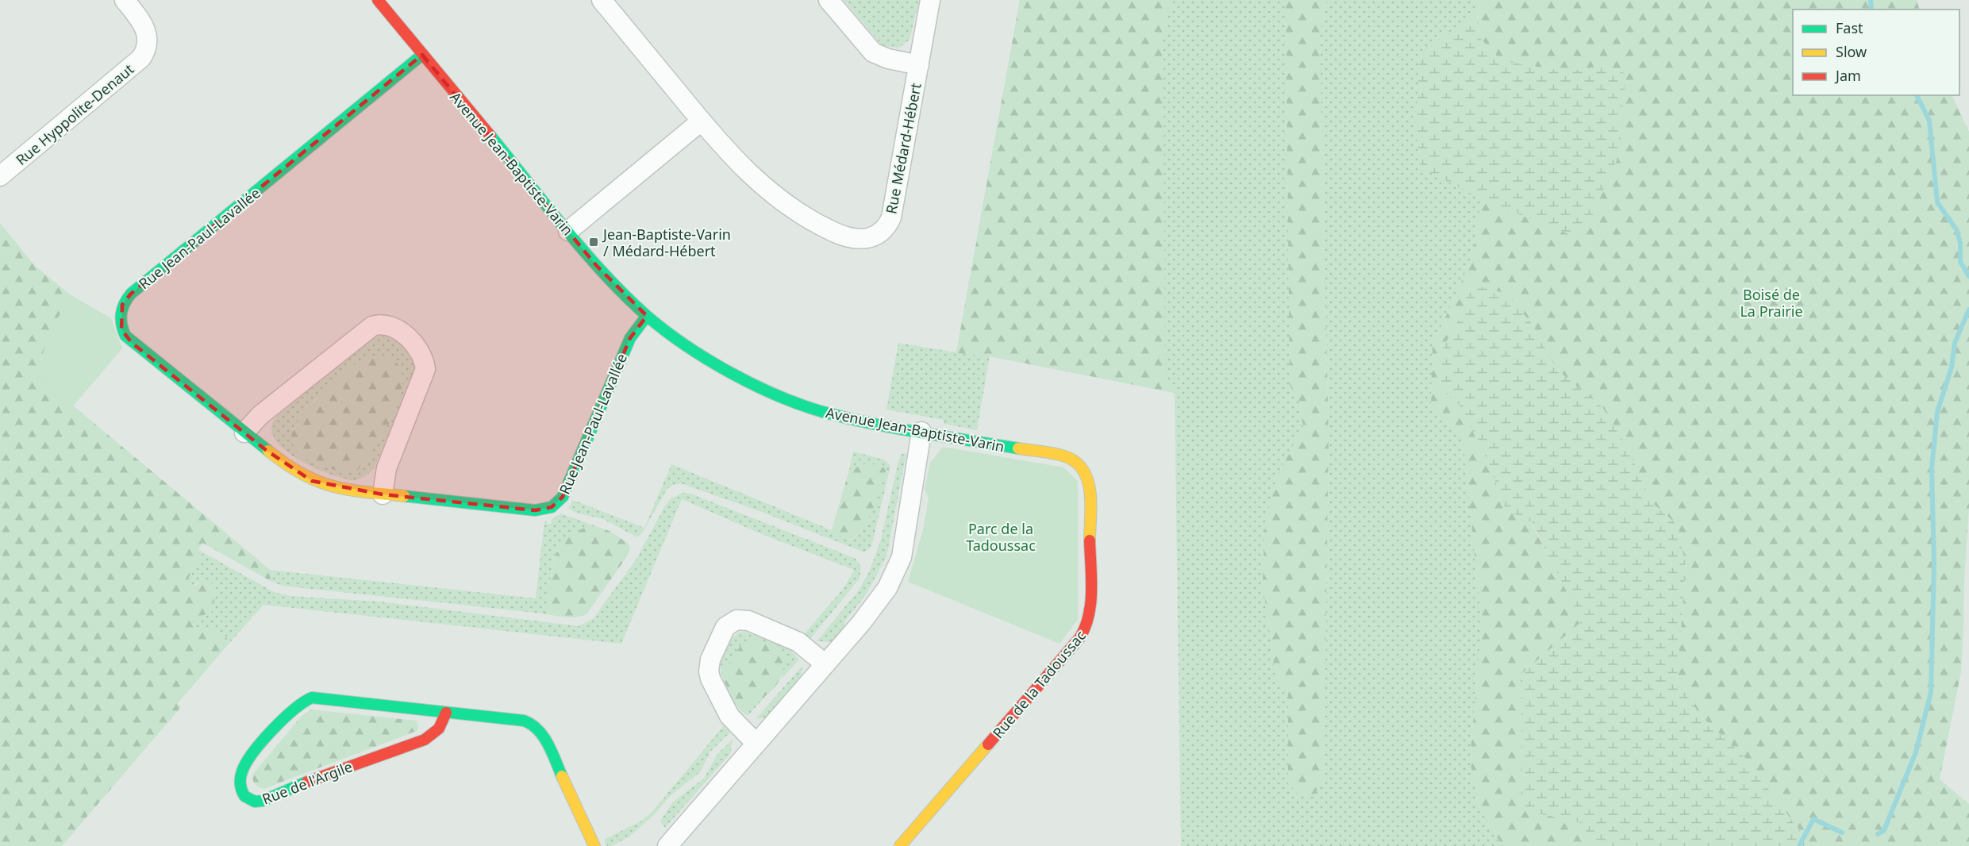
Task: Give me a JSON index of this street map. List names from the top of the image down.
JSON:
{
  "streets": {
    "street": [
      "Rue Hyppolite-Denaut",
      "Rue Médard-Hébert",
      "Avenue Jean-Baptiste-Varin",
      "Rue Jean-Paul-Lavallée",
      "Rue de la Tadoussac",
      "Rue de l'Argile"
    ]
  },
  "crossings": [
    ["Avenue Jean-Baptiste-Varin", "Rue Jean-Paul-Lavallée"],
    ["Avenue Jean-Baptiste-Varin", "Rue de la Tadoussac"]
  ],
  "parks": ["Boisé de La Prairie", "Parc de la Tadoussac"],
  "places": {
    "transit": ["Jean-Baptiste-Varin / Médard-Hébert"]
  },
  "legend": ["Fast", "Slow", "Jam"]
}
